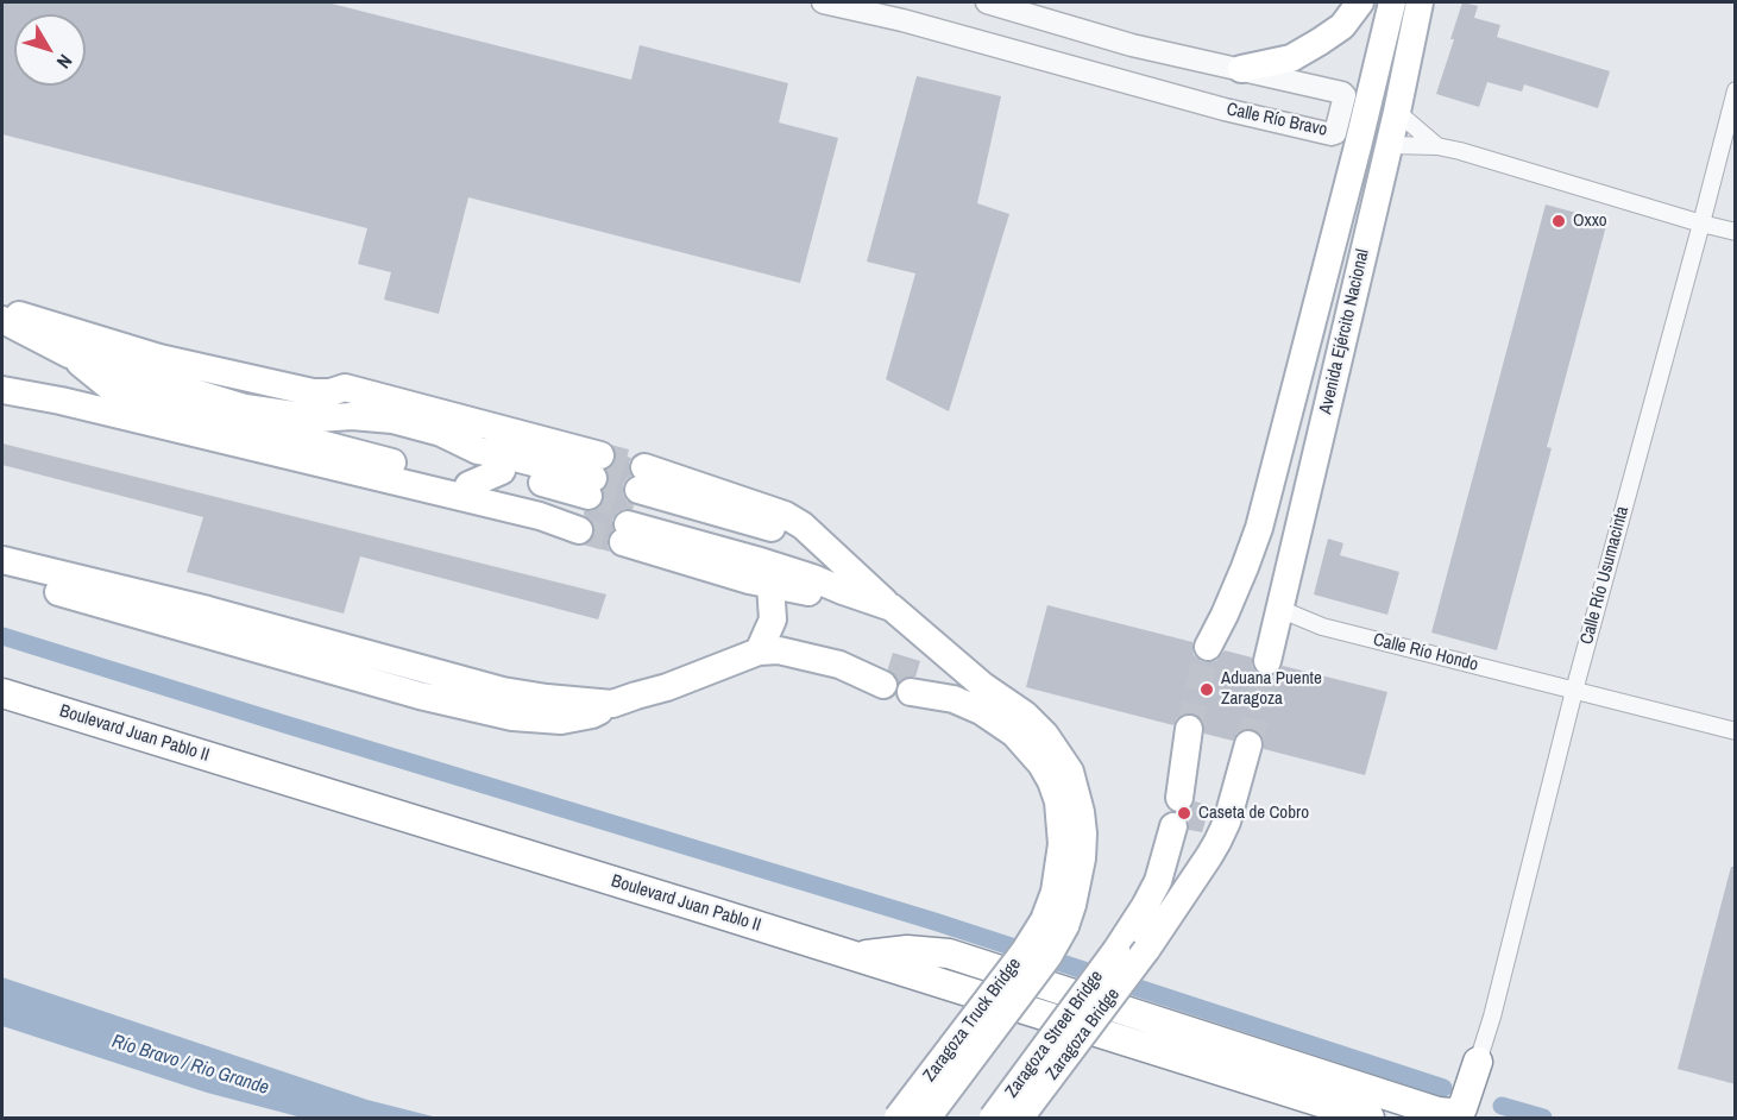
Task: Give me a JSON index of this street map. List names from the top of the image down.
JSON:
{
  "streets": {
    "highway": ["Boulevard Juan Pablo II"],
    "main road": [
      "Avenida Ejército Nacional",
      "Zaragoza Truck Bridge",
      "Zaragoza Street Bridge",
      "Zaragoza Bridge"
    ],
    "street": ["Calle Río Bravo", "Calle Río Usumacinta", "Calle Río Hondo"]
  },
  "crossings": [
    ["Avenida Ejército Nacional", "Calle Río Hondo"],
    ["Calle Río Usumacinta", "Calle Río Hondo"]
  ],
  "water": ["Río Bravo / Rio Grande"],
  "places": ["Oxxo", "Aduana Puente Zaragoza", "Caseta de Cobro"],
  "north": "bottom right"
}
